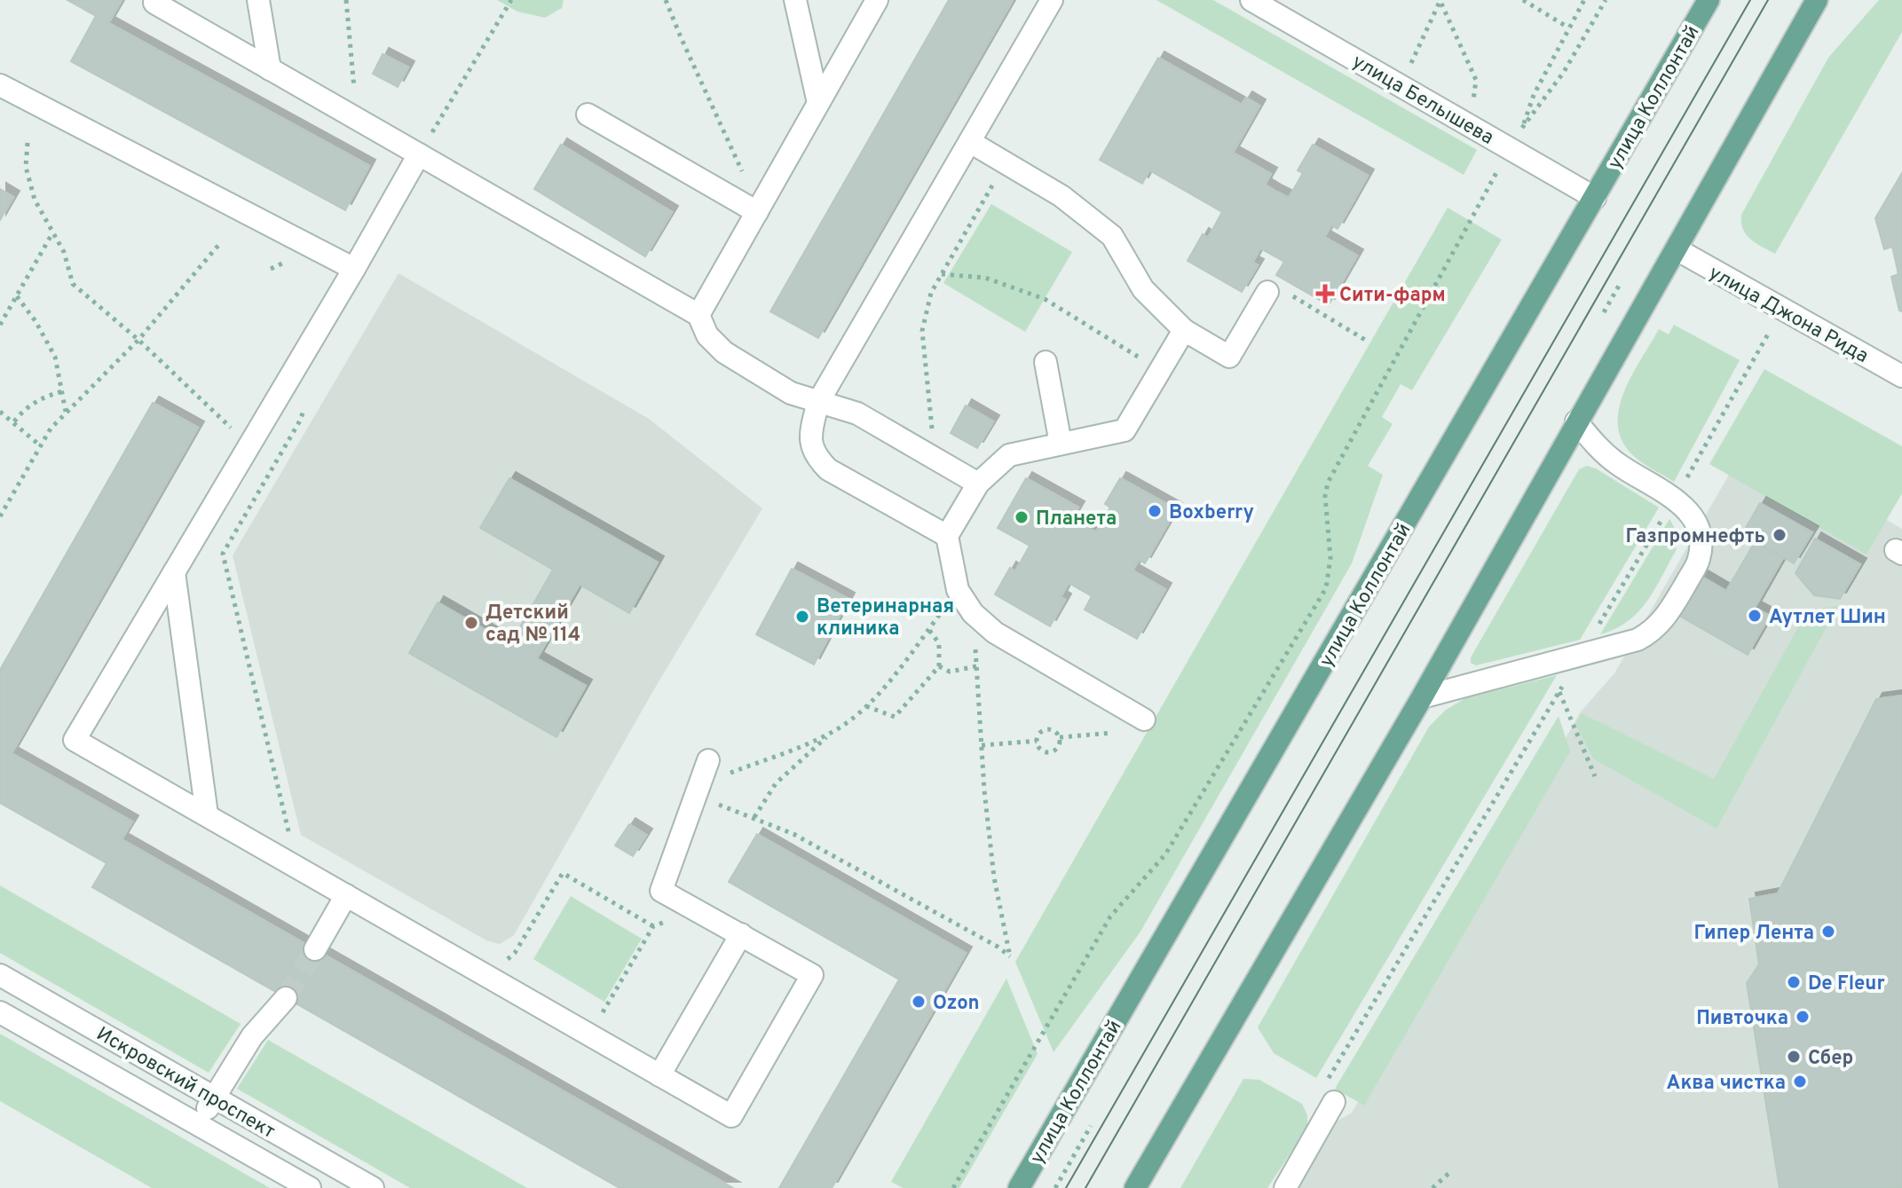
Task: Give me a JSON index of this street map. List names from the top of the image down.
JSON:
{
  "streets": {
    "main road": ["улица Коллонтай"],
    "street": ["улица Белышева", "улица Джона Рида", "Искровский проспект"]
  },
  "crossings": [
    ["улица Коллонтай", "улица Белышева"]
  ],
  "places": {
    "health": ["Сити-фарм"],
    "other": [
      "Boxberry",
      "Планета",
      "Газпромнефть",
      "Аутлет Шин",
      "Ветеринарная клиника",
      "Детский сад № 114",
      "Гипер Лента",
      "De Fleur",
      "Ozon",
      "Пивточка",
      "Сбер",
      "Аква чистка"
    ]
  }
}
